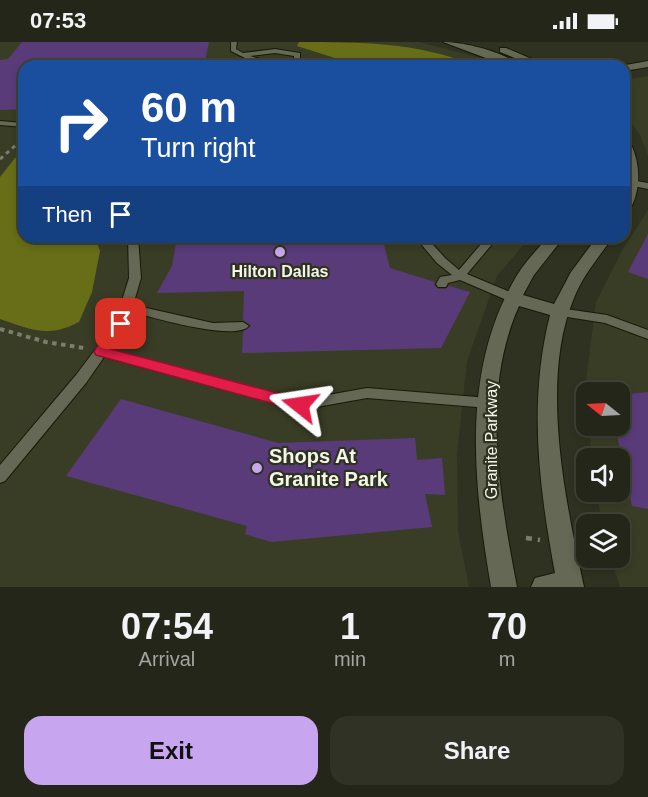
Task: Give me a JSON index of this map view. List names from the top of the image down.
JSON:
{
  "streets": {
    "street": ["Granite Parkway"]
  },
  "places": ["Hilton Dallas", "Shops At Granite Park"],
  "north": "left",
  "page": {
    "status": "07:53",
    "turn": ["60 m", "Turn right"],
    "then": "Then",
    "eta": [
      "07:54",
      "Arrival",
      "1",
      "min",
      "70",
      "m"
    ],
    "buttons": ["Exit", "Share"]
  }
}
